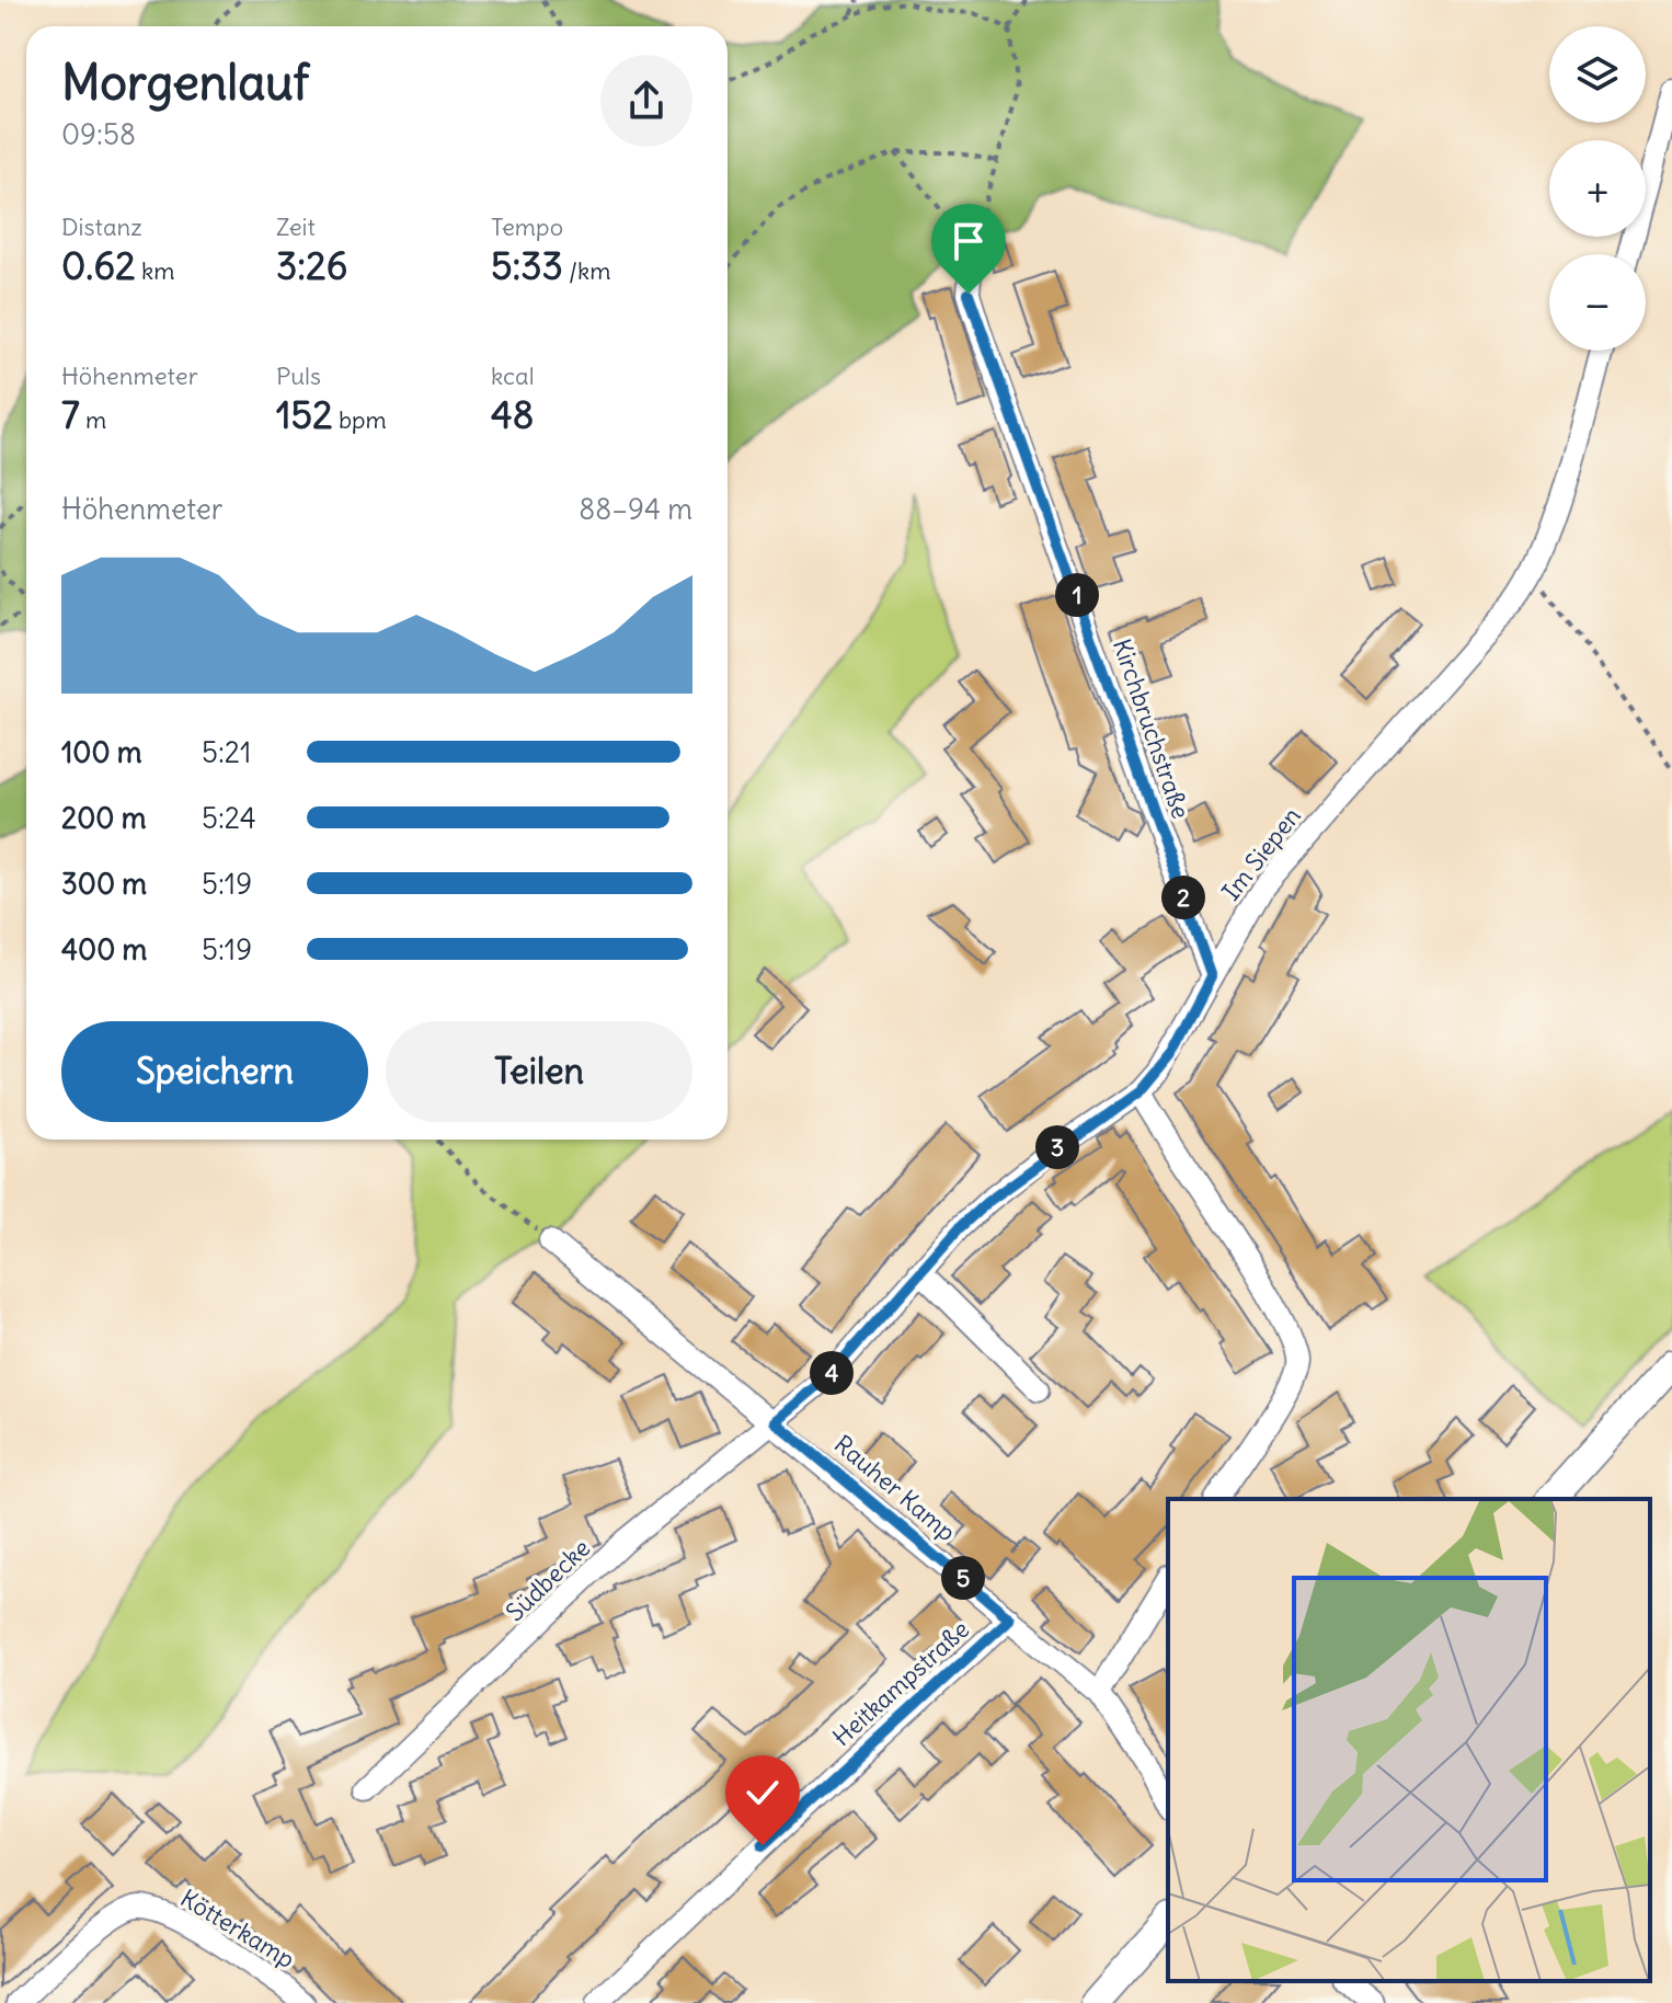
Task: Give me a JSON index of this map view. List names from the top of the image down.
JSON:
{
  "streets": {
    "street": [
      "Kirchbruchstraße",
      "Im Siepen",
      "Rauher Kamp",
      "Südbecke",
      "Heitkampstraße",
      "Kötterkamp"
    ]
  },
  "crossings": [
    ["Kirchbruchstraße", "Im Siepen"],
    ["Im Siepen", "Südbecke"],
    ["Rauher Kamp", "Südbecke"],
    ["Rauher Kamp", "Heitkampstraße"]
  ],
  "page": {
    "map_buttons": ["+", "−"],
    "heading": ["Morgenlauf", "09:58"],
    "stats": [
      ["Distanz", "0.62 km"],
      ["Zeit", "3:26"],
      ["Tempo", "5:33 /km"],
      ["Höhenmeter", "7 m"],
      ["Puls", "152 bpm"],
      ["kcal", "48"]
    ],
    "chart": ["Höhenmeter", "88–94 m"],
    "pins": [
      "1",
      "2",
      "3",
      "4",
      "5"
    ],
    "list": [
      {
        "name": "100 m",
        "note": "5:21"
      },
      {
        "name": "200 m",
        "note": "5:24"
      },
      {
        "name": "300 m",
        "note": "5:19"
      },
      {
        "name": "400 m",
        "note": "5:19"
      }
    ],
    "buttons": ["Speichern", "Teilen"]
  }
}
